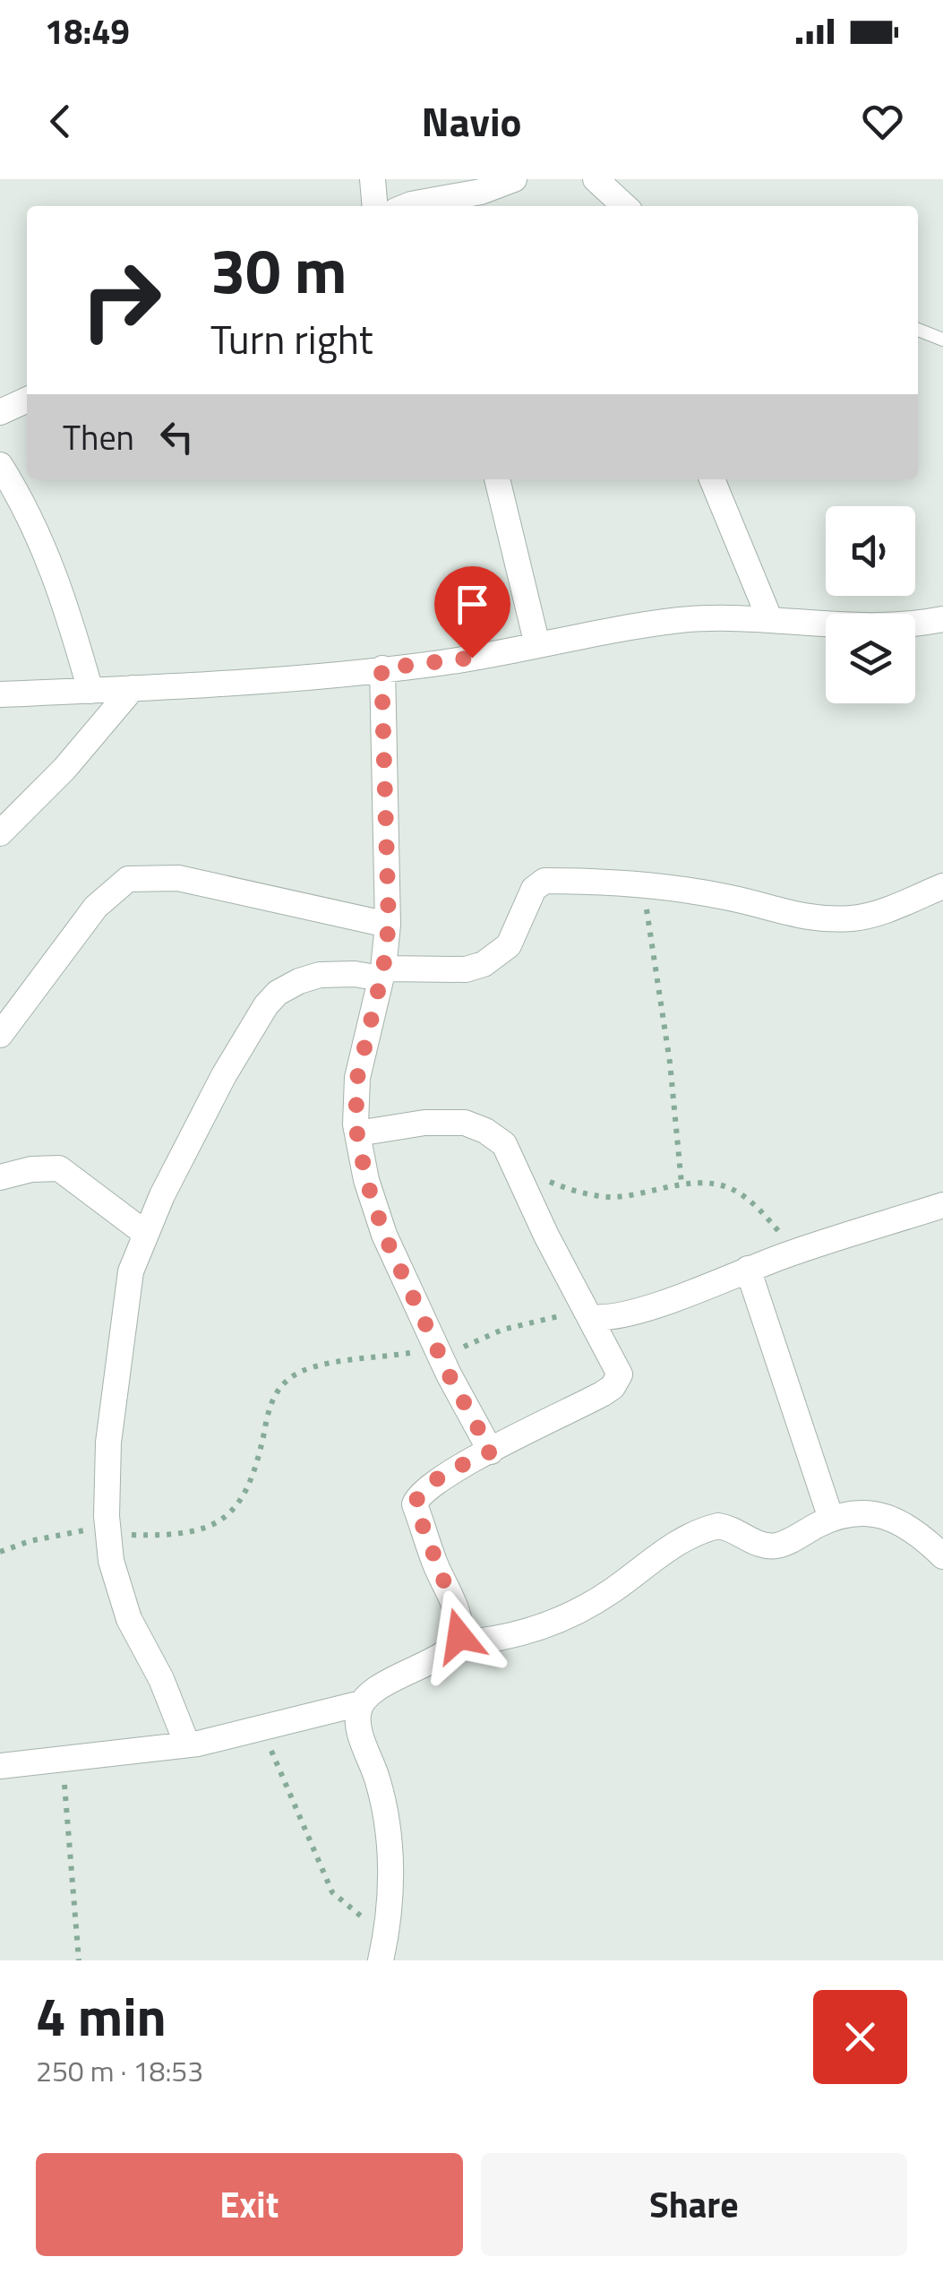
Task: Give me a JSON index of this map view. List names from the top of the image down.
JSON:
{
  "page": {
    "status": "18:49",
    "header": "Navio",
    "turn": ["30 m", "Turn right"],
    "then": "Then",
    "heading": ["4 min", "250 m · 18:53"],
    "buttons": ["Exit", "Share"]
  }
}
